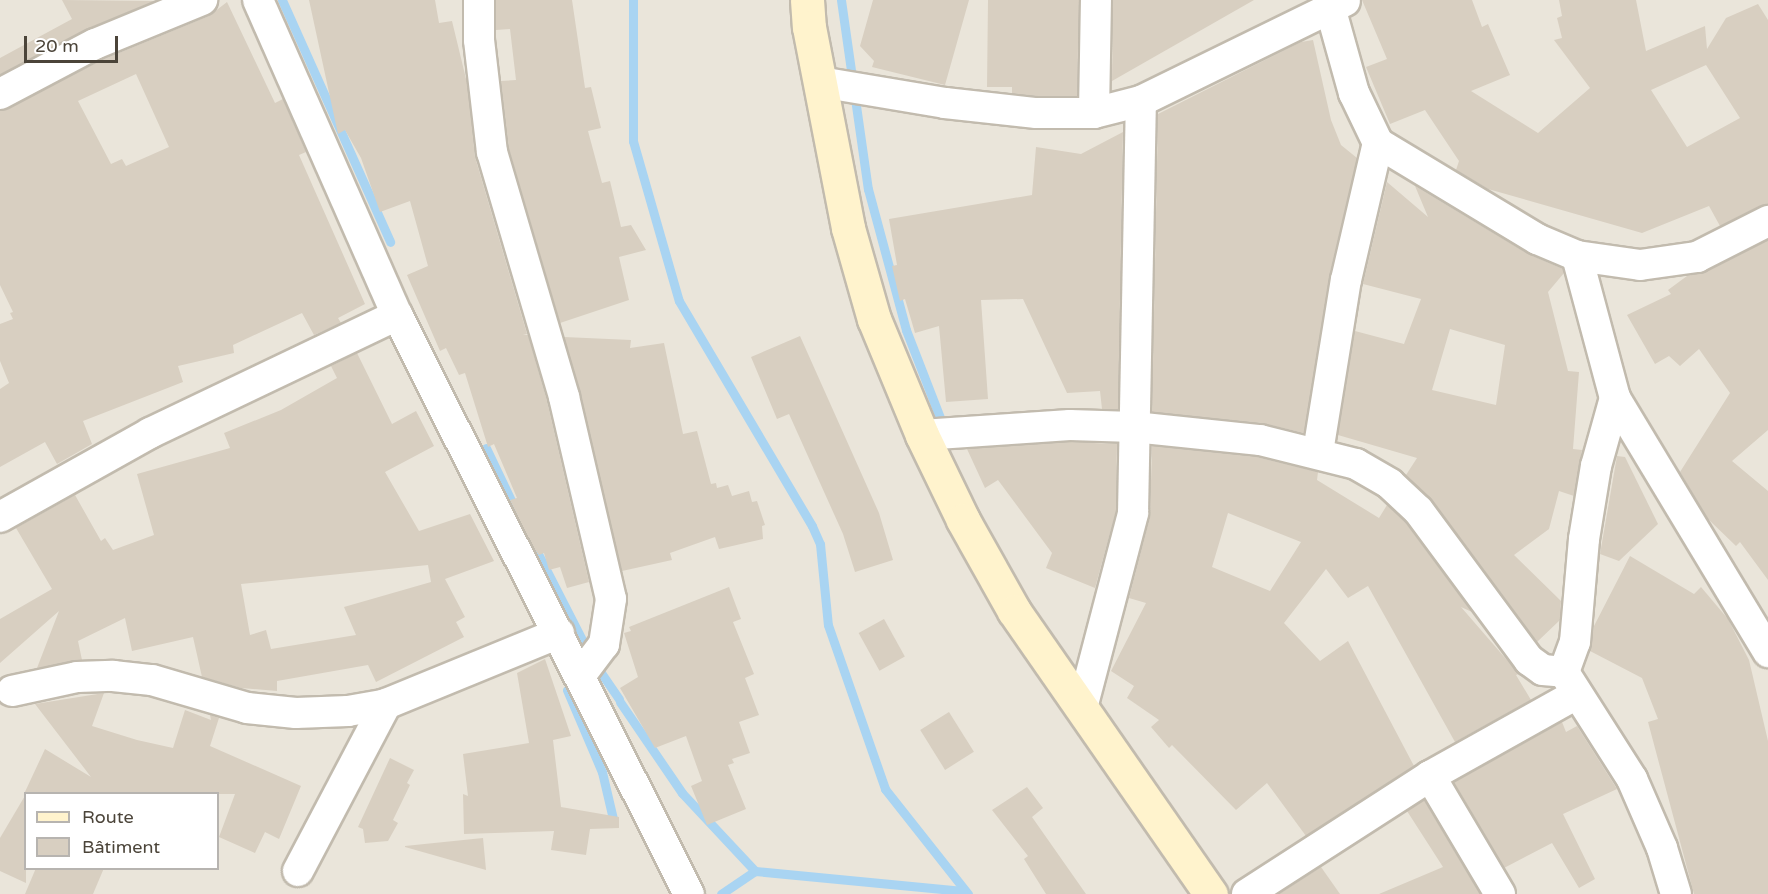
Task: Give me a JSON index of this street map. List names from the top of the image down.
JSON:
{
  "legend": ["Route", "Bâtiment"],
  "scale_bar": "20 m"
}
